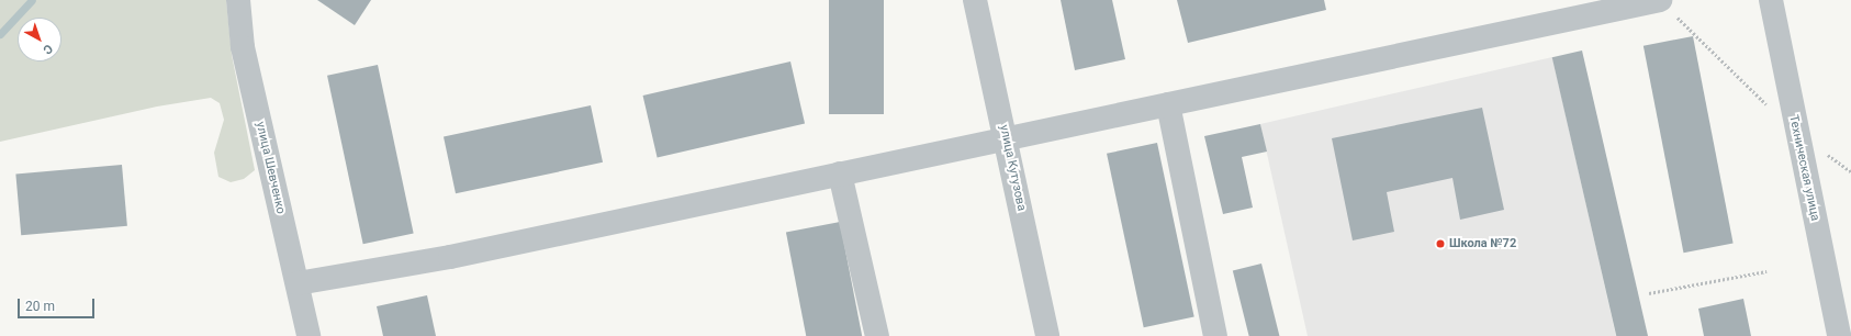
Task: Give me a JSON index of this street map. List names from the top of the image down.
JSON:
{
  "streets": {
    "street": ["улица Шевченко", "улица Кутузова", "Техническая улица"]
  },
  "places": ["Школа №72"],
  "scale_bar": "20 m",
  "north": "bottom right"
}
